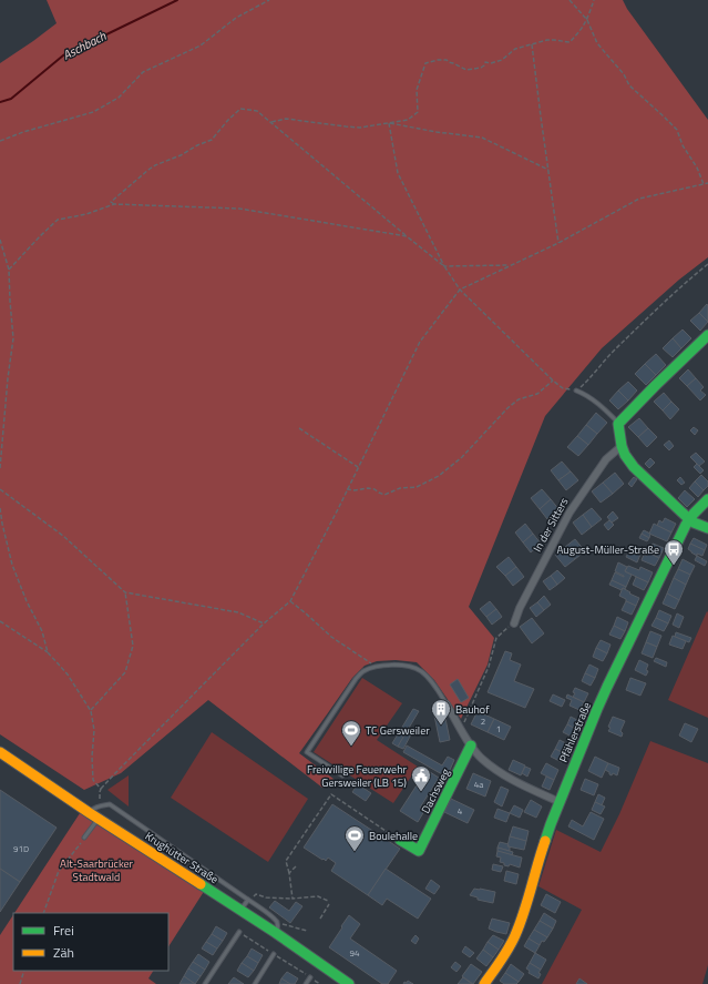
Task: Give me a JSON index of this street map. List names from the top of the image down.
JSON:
{
  "streets": {
    "street": [
      "In der Sitters",
      "Pfählerstraße",
      "Dachsweg",
      "Krughütter Straße"
    ]
  },
  "water": ["Aschbach"],
  "parks": ["Alt-Saarbrücker Stadtwald"],
  "places": {
    "bus stop": ["August-Müller-Straße"],
    "building": ["Bauhof"],
    "sports": ["TC Gersweiler", "Boulehalle"],
    "public building": ["Freiwillige Feuerwehr Gersweiler (LB 15)"]
  },
  "house_numbers": [
    "2",
    "1",
    "4a",
    "4",
    "91D",
    "94"
  ],
  "legend": ["Frei", "Zäh"]
}
